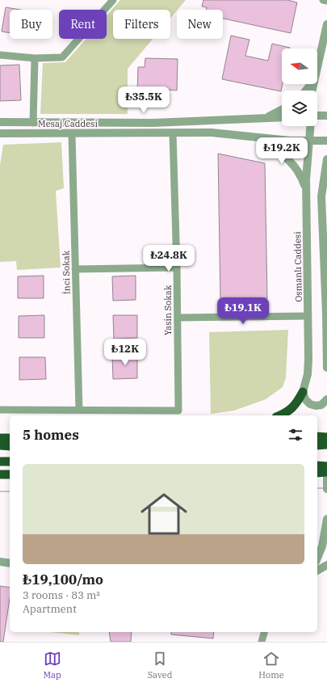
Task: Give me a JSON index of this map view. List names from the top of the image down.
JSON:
{
  "streets": {
    "street": [
      "Mesaj Caddesi",
      "Osmanlı Caddesi",
      "İnci Sokak",
      "Yasin Sokak"
    ]
  },
  "crossings": [
    ["Mesaj Caddesi", "Osmanlı Caddesi"],
    ["Mesaj Caddesi", "İnci Sokak"],
    ["Mesaj Caddesi", "Yasin Sokak"],
    ["İnci Sokak", "Yasin Sokak"]
  ],
  "north": "left",
  "page": {
    "chip": [
      "Buy",
      "Rent",
      "Filters",
      "New"
    ],
    "price": [
      "₺35.5K",
      "₺19.2K",
      "₺24.8K",
      "₺19.1K",
      "₺12K"
    ],
    "heading": "5 homes",
    "list": [
      {
        "name": "₺19,100/mo",
        "note": "3 rooms · 83 m² · Apartment"
      }
    ],
    "tabs": ["Map", "Saved", "Home"]
  }
}
